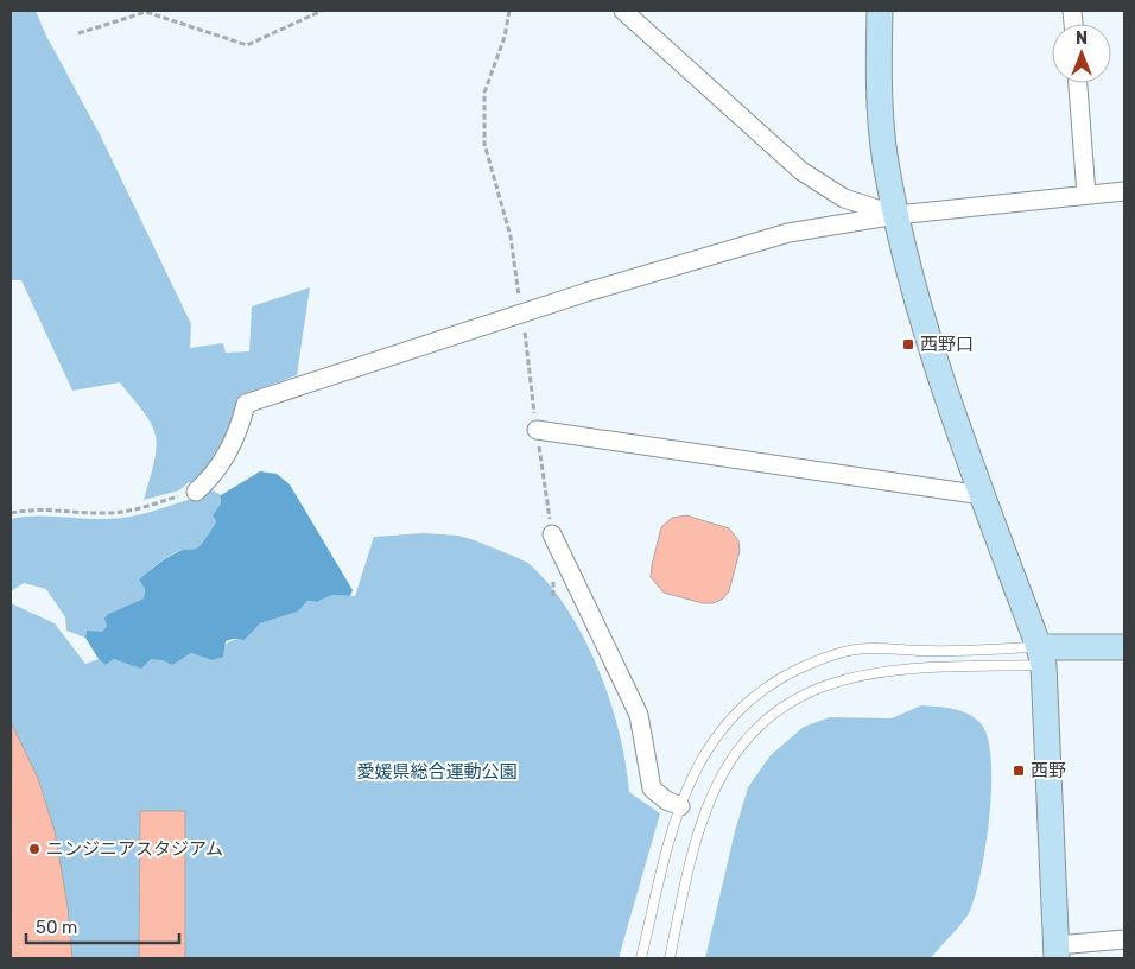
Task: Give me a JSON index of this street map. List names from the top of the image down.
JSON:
{
  "parks": ["愛媛県総合運動公園"],
  "places": {
    "transit": ["西野口", "西野"],
    "other": ["ニンジニアスタジアム"]
  },
  "scale_bar": "50 m",
  "north": "top"
}
